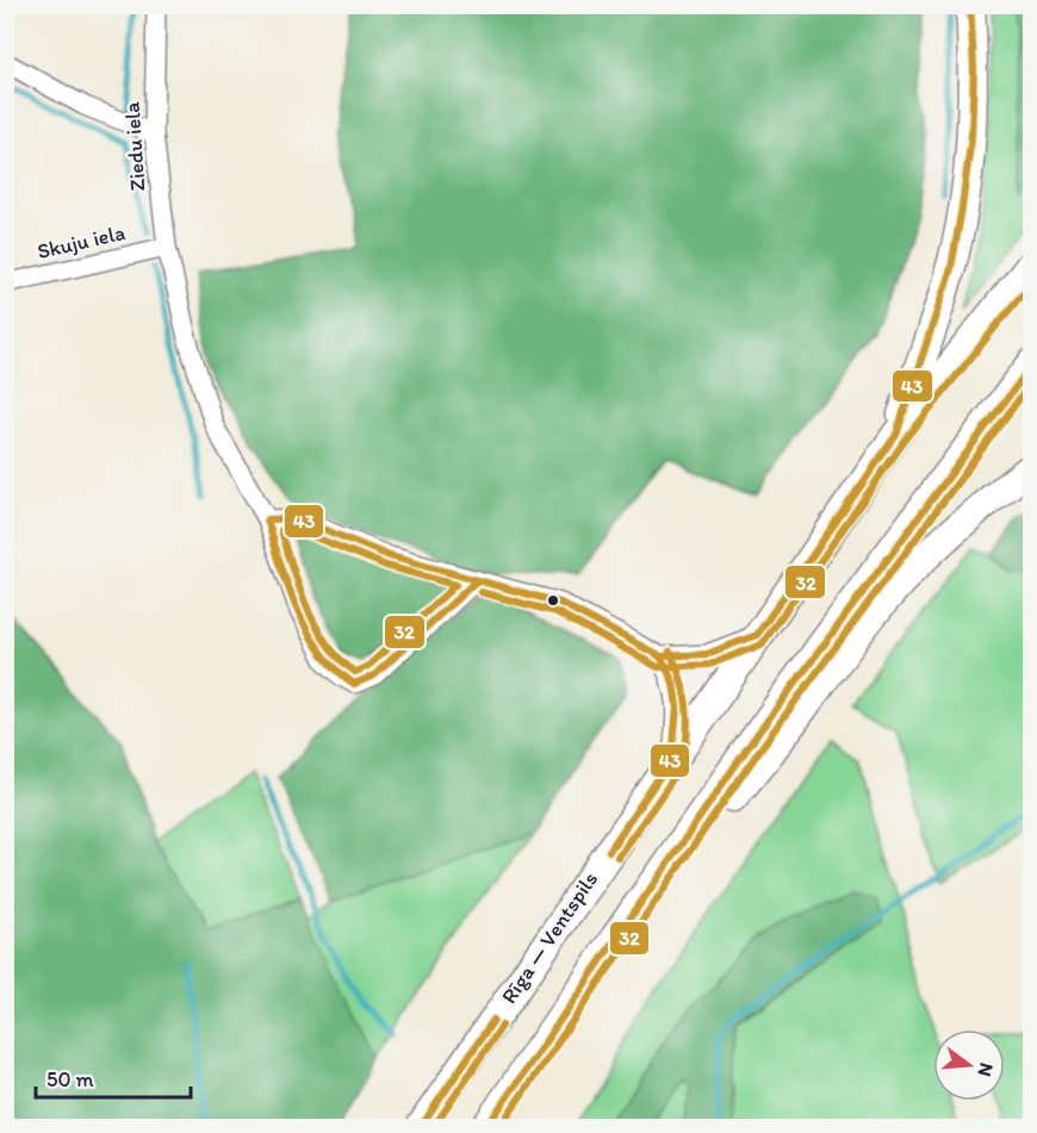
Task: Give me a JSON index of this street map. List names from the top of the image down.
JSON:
{
  "streets": {
    "highway": ["Rīga — Ventspils"],
    "street": ["Ziedu iela", "Skuju iela"]
  },
  "crossings": [
    ["Ziedu iela", "Skuju iela"]
  ],
  "lines": ["transit line 43", "transit line 32"],
  "scale_bar": "50 m",
  "north": "right"
}
